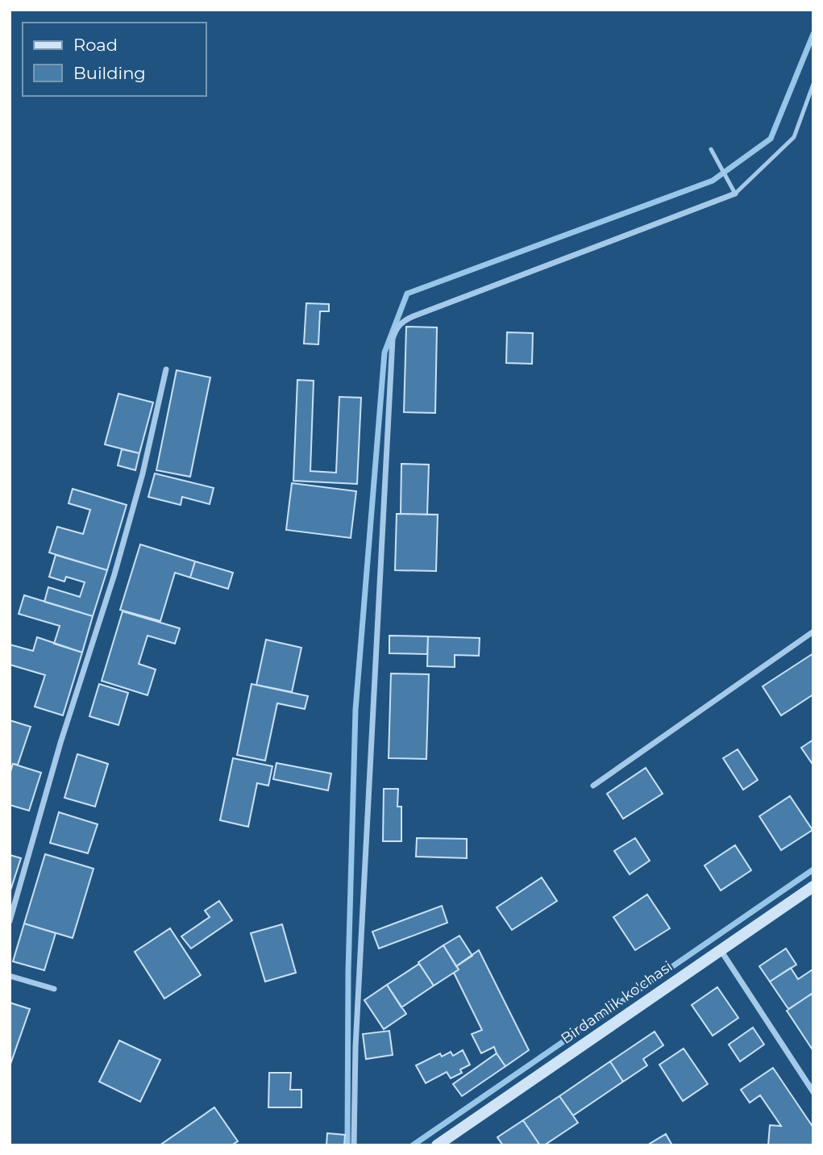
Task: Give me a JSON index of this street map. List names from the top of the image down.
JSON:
{
  "streets": {
    "street": ["Birdamlik ko'chasi"]
  },
  "legend": ["Road", "Building"]
}
